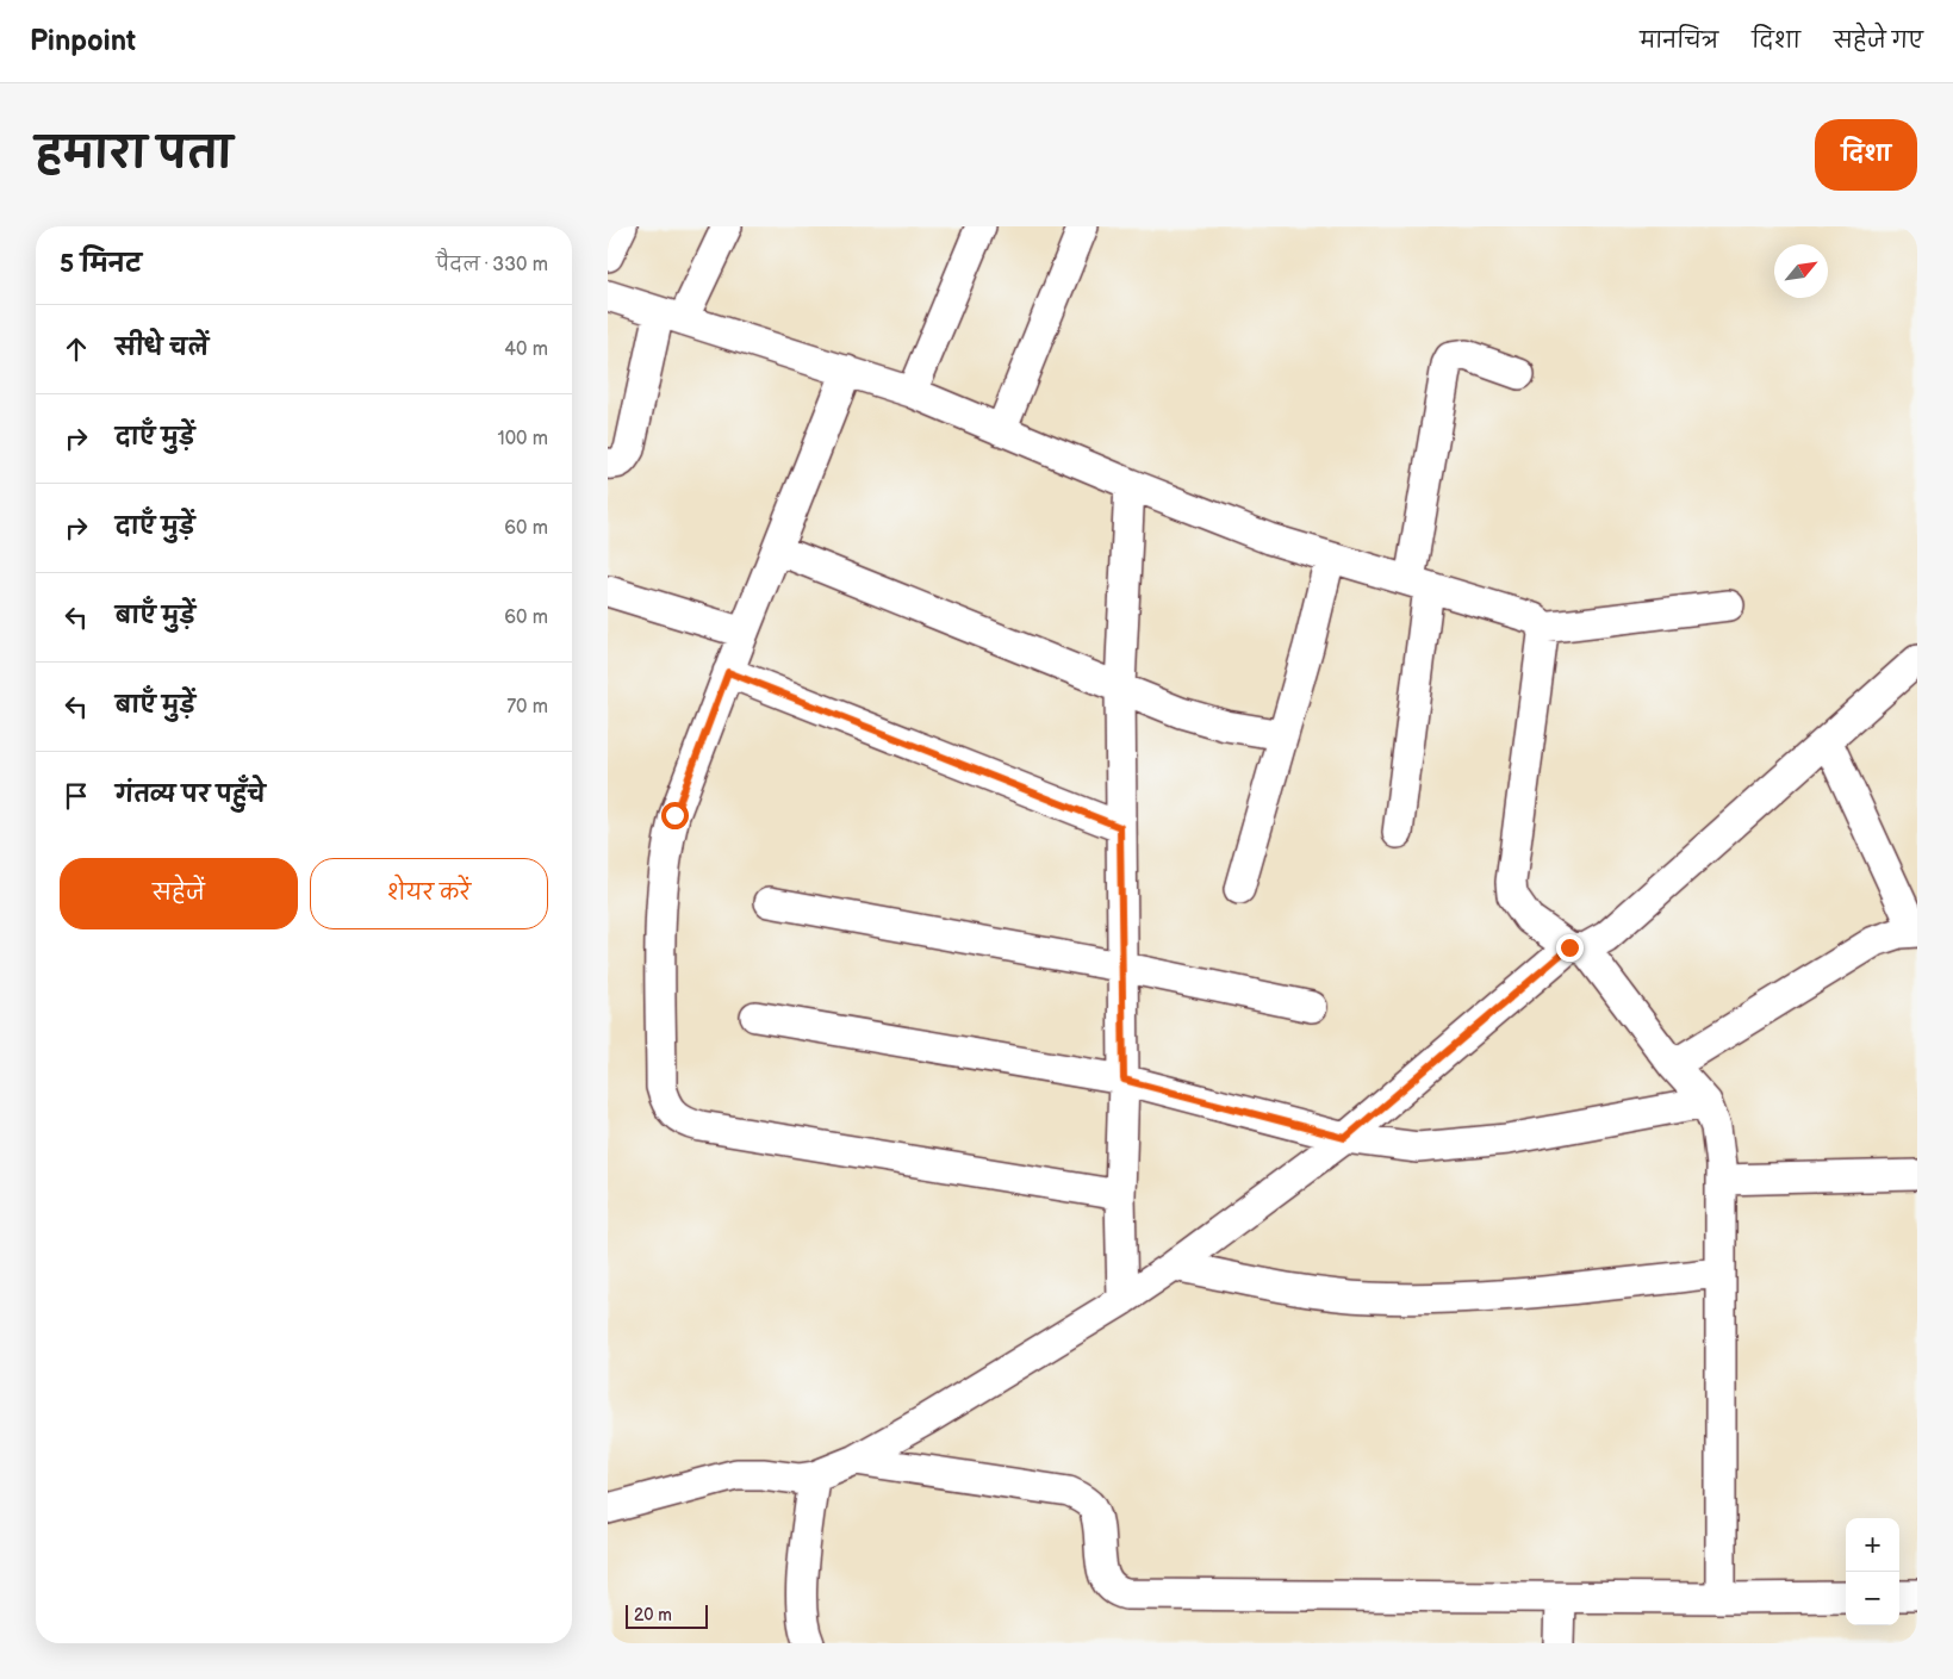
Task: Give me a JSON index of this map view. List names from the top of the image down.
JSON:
{
  "scale_bar": "20 m",
  "north": "top right",
  "page": {
    "header": "Pinpoint",
    "nav": ["मानचित्र", "दिशा", "सहेजे गए"],
    "title": "हमारा पता",
    "buttons": [
      "दिशा",
      ["सहेजें", "शेयर करें"]
    ],
    "heading": ["5 मिनट", "पैदल · 330 m"],
    "list": [
      ["सीधे चलें", "40 m"],
      ["दाएँ मुड़ें", "100 m"],
      ["दाएँ मुड़ें", "60 m"],
      ["बाएँ मुड़ें", "60 m"],
      ["बाएँ मुड़ें", "70 m"],
      "गंतव्य पर पहुँचे"
    ],
    "map_buttons": ["+", "−"],
    "scale": "20 m"
  }
}
